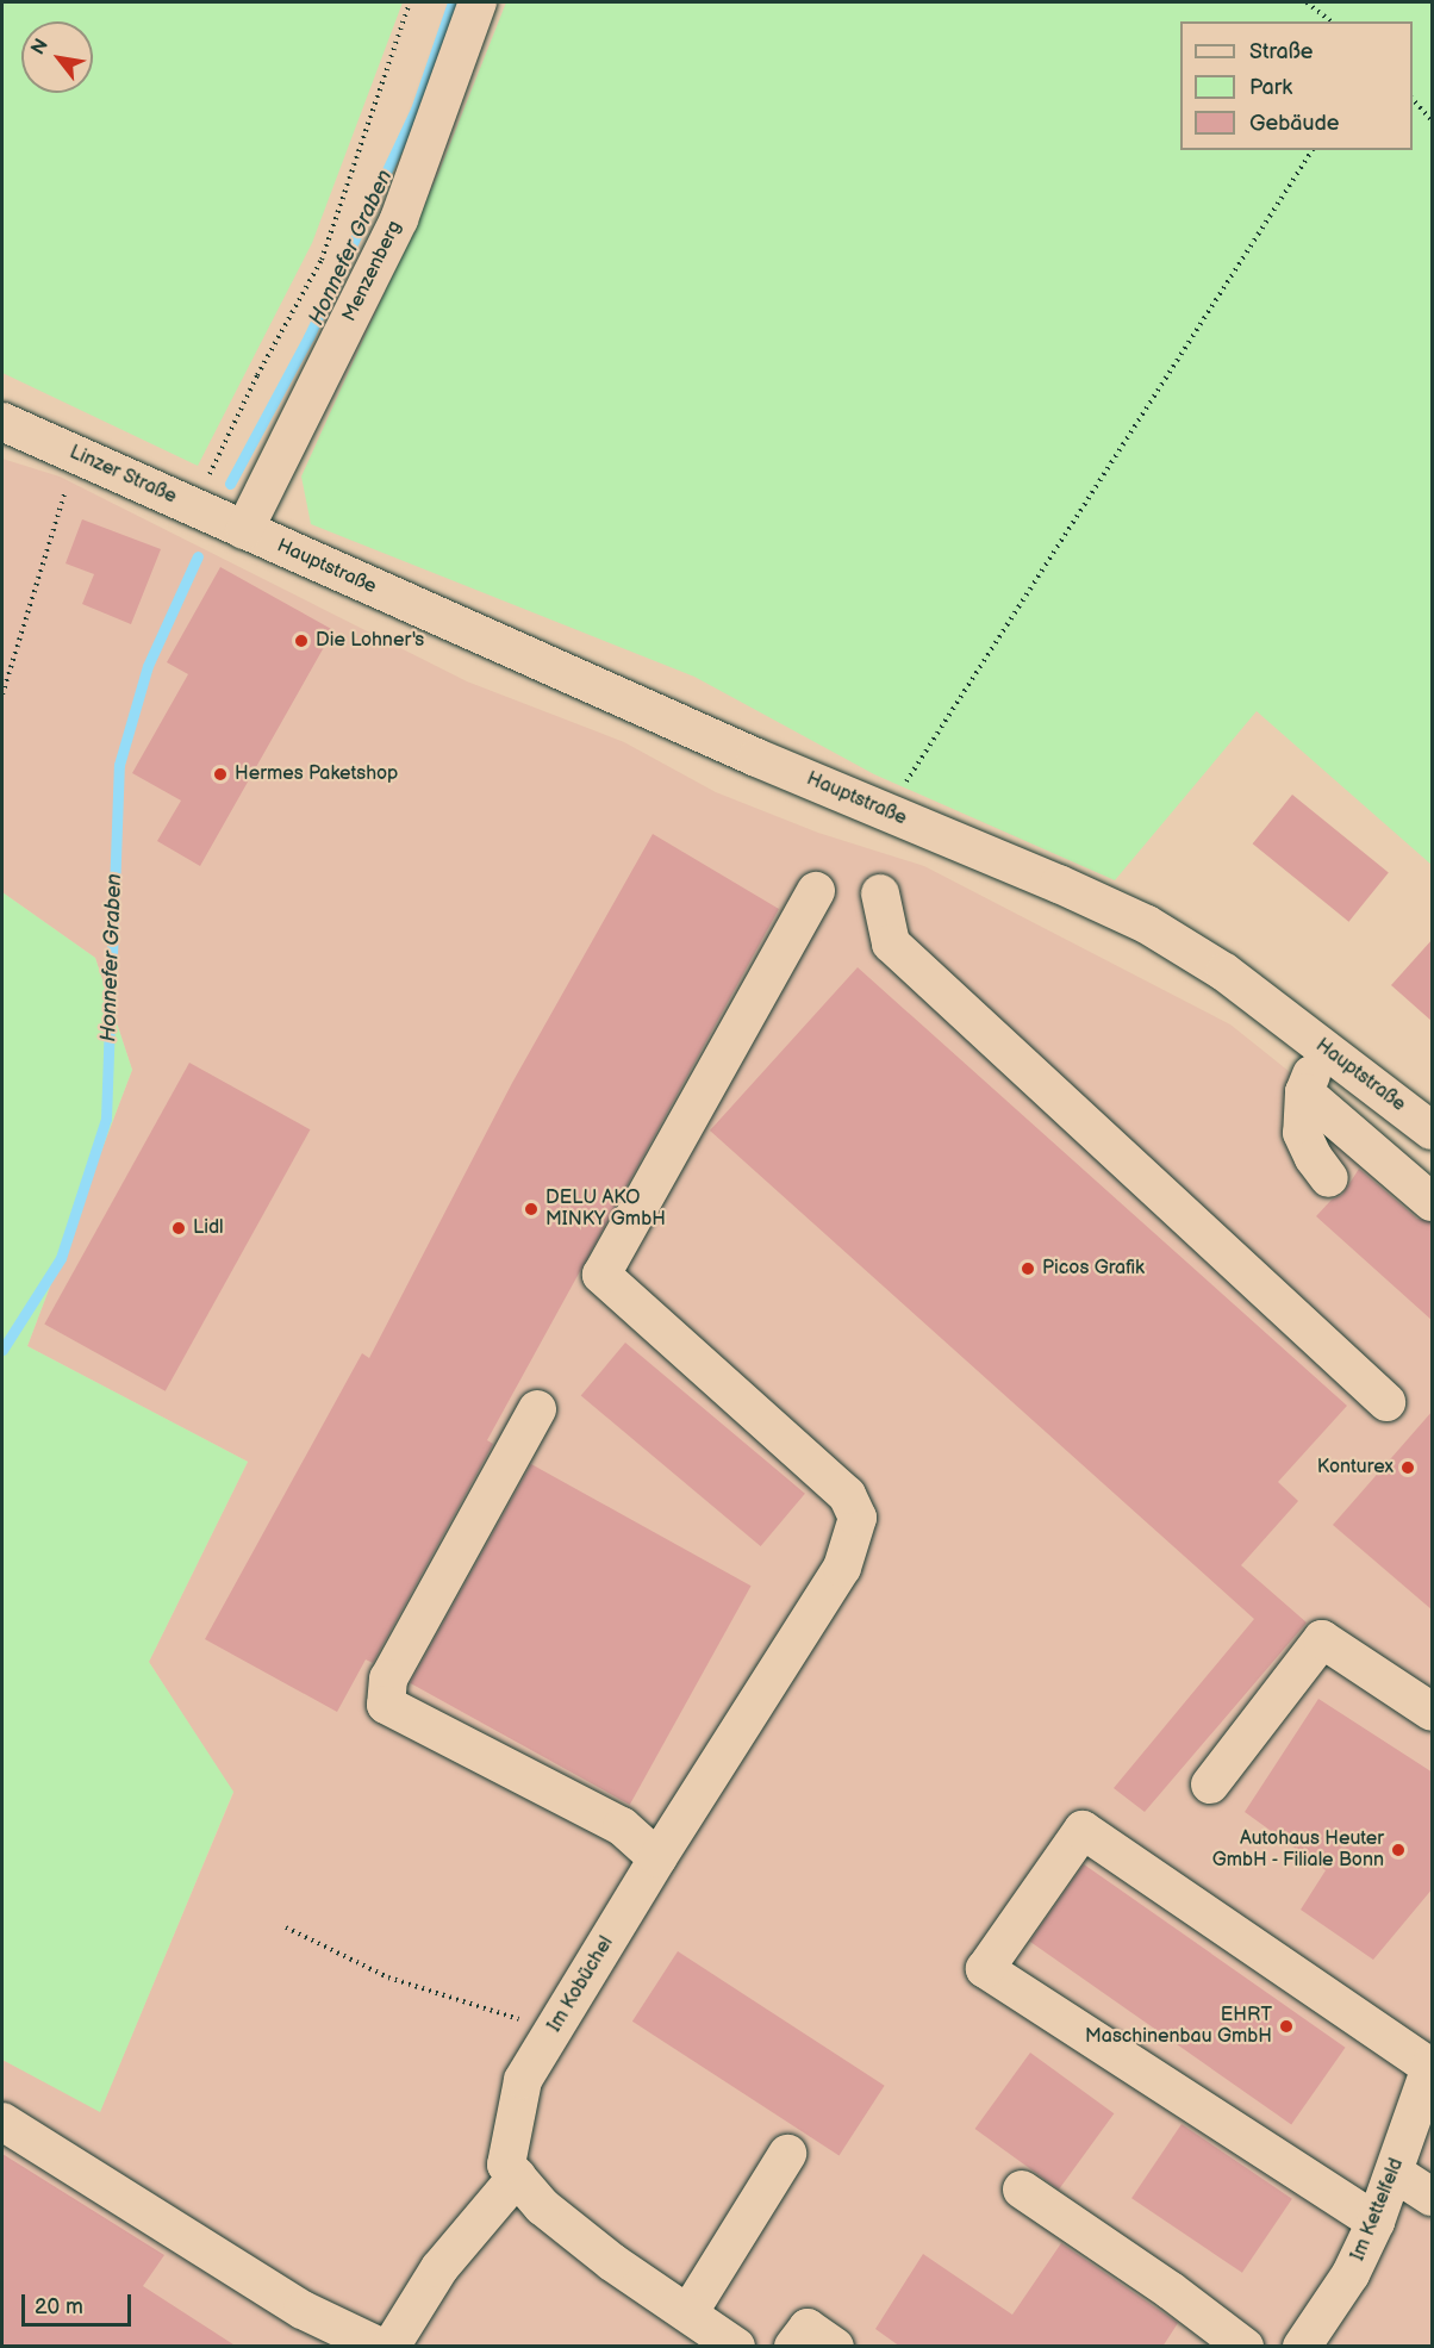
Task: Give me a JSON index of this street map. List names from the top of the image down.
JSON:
{
  "streets": {
    "street": [
      "Menzenberg",
      "Linzer Straße",
      "Hauptstraße",
      "Im Kobüchel",
      "Im Kettelfeld"
    ]
  },
  "crossings": [
    ["Menzenberg", "Linzer Straße"],
    ["Menzenberg", "Hauptstraße"],
    ["Linzer Straße", "Hauptstraße"]
  ],
  "water": ["Honnefer Graben"],
  "places": [
    "Die Lohner's",
    "Hermes Paketshop",
    "DELU AKO MINKY GmbH",
    "Lidl",
    "Picos Grafik",
    "Konturex",
    "Autohaus Heuter GmbH - Filiale Bonn",
    "EHRT Maschinenbau GmbH"
  ],
  "legend": ["Straße", "Park", "Gebäude"],
  "scale_bar": "20 m",
  "north": "top left"
}
